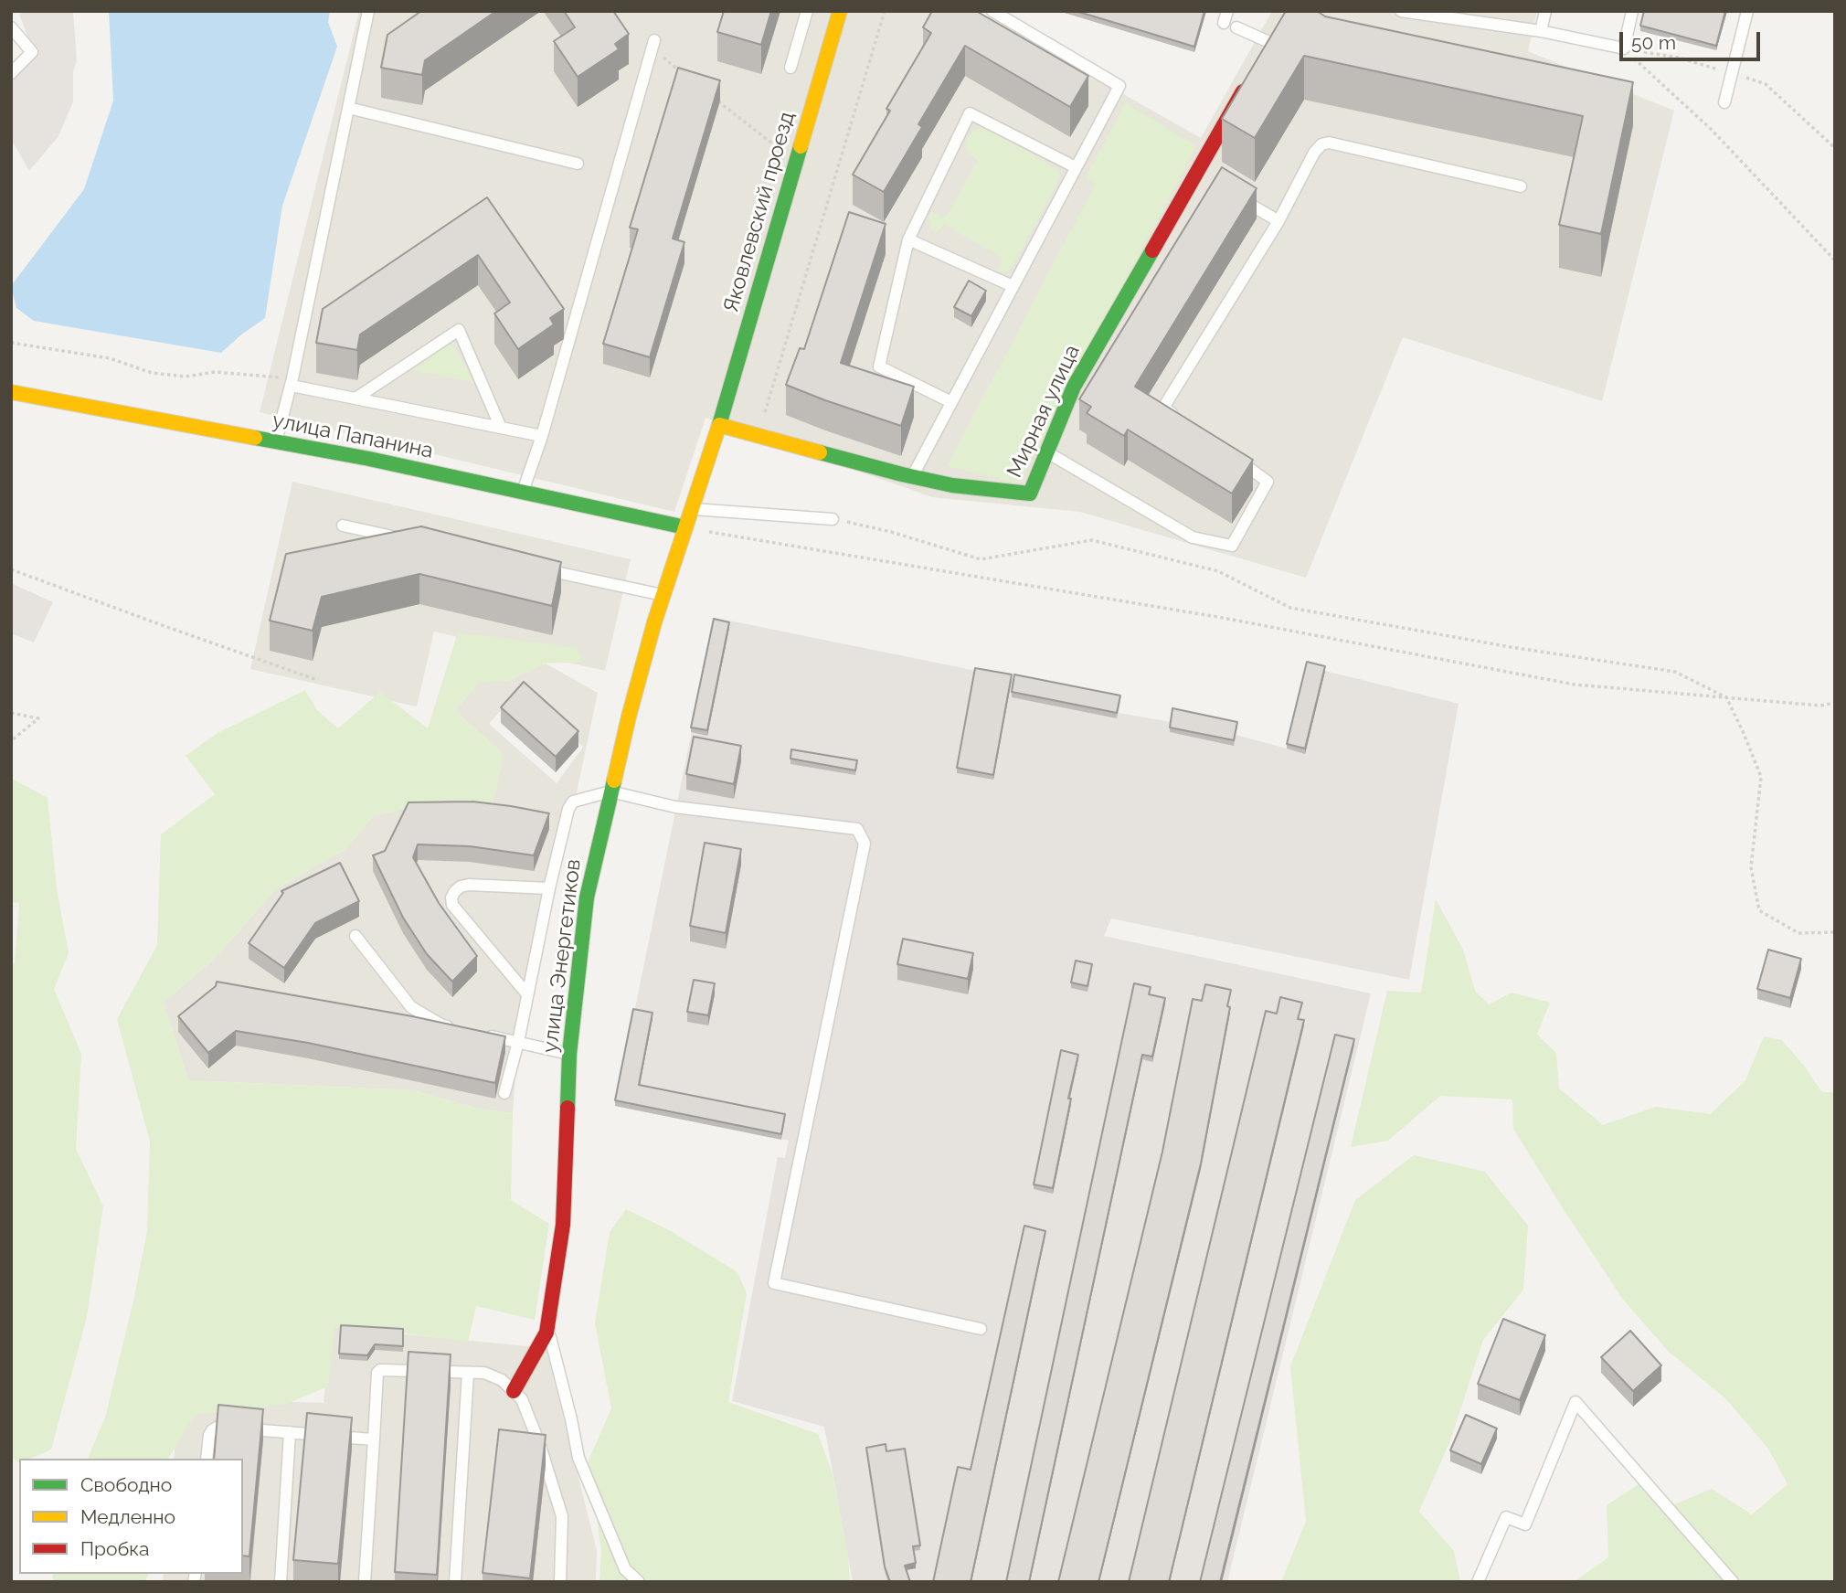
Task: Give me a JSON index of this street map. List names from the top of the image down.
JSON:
{
  "streets": {
    "street": [
      "Яковлевский проезд",
      "Мирная улица",
      "улица Папанина",
      "улица Энергетиков"
    ]
  },
  "crossings": [
    ["Яковлевский проезд", "Мирная улица"],
    ["улица Папанина", "улица Энергетиков"]
  ],
  "legend": ["Свободно", "Медленно", "Пробка"],
  "scale_bar": "50 m"
}
